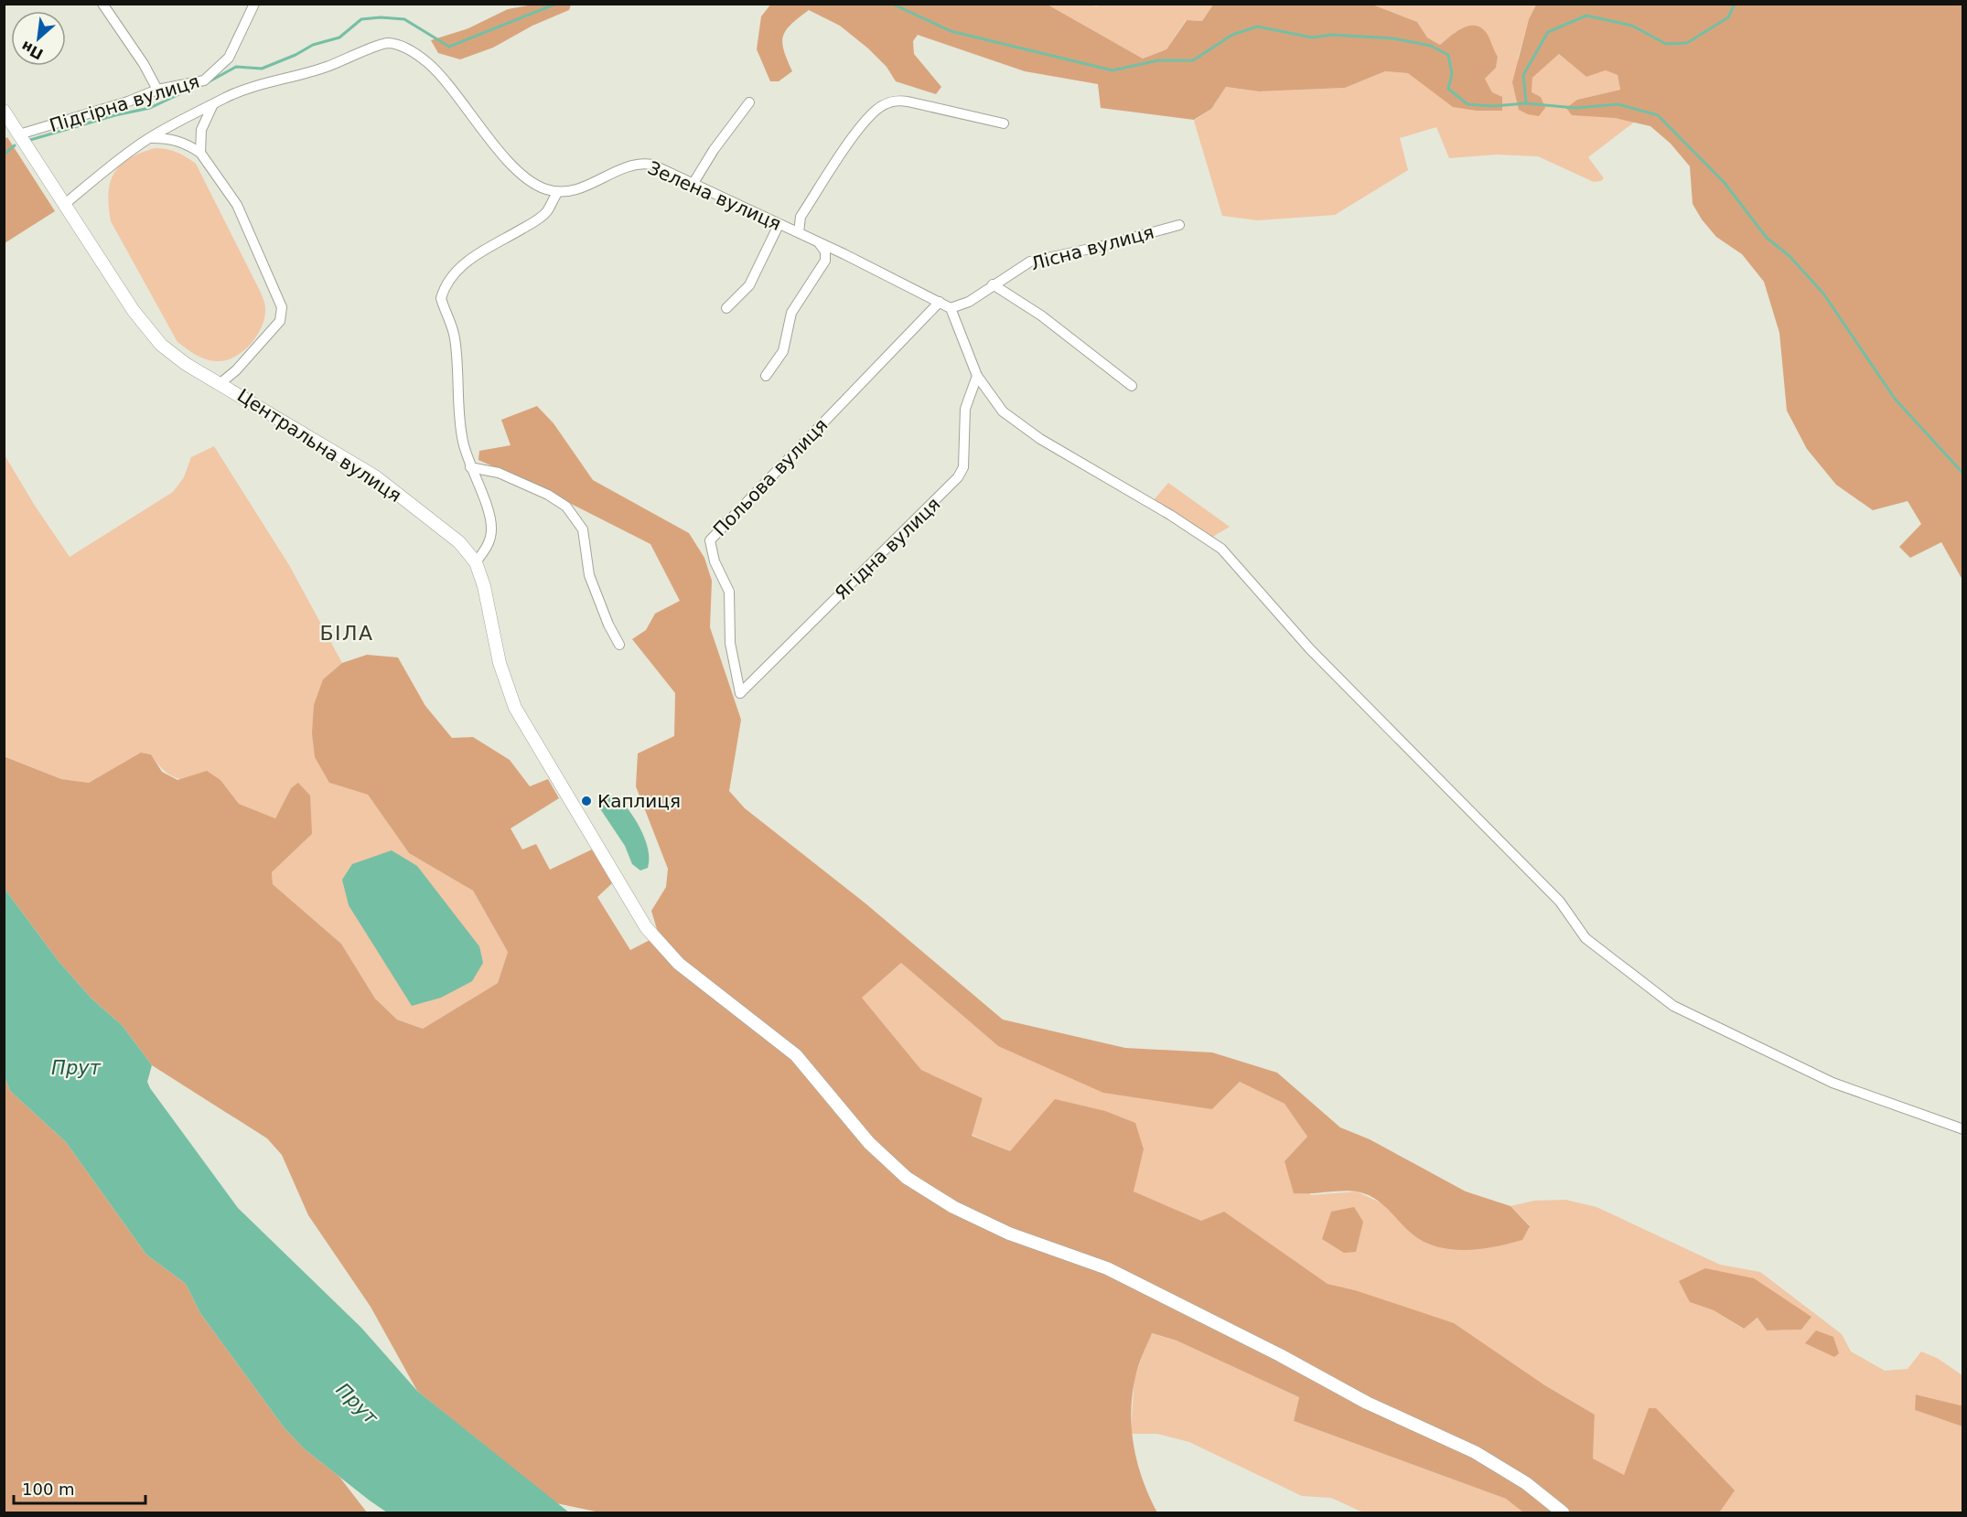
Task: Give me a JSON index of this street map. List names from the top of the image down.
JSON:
{
  "streets": {
    "main road": ["Центральна вулиця"],
    "street": [
      "Підгірна вулиця",
      "Зелена вулиця",
      "Лісна вулиця",
      "Польова вулиця",
      "Ягідна вулиця"
    ]
  },
  "crossings": [
    ["Підгірна вулиця", "Центральна вулиця"],
    ["Зелена вулиця", "Лісна вулиця"],
    ["Зелена вулиця", "Польова вулиця"],
    ["Польова вулиця", "Ягідна вулиця"]
  ],
  "districts": ["БІЛА"],
  "water": ["Прут"],
  "places": ["Каплиця"],
  "scale_bar": "100 m",
  "north": "bottom left"
}
